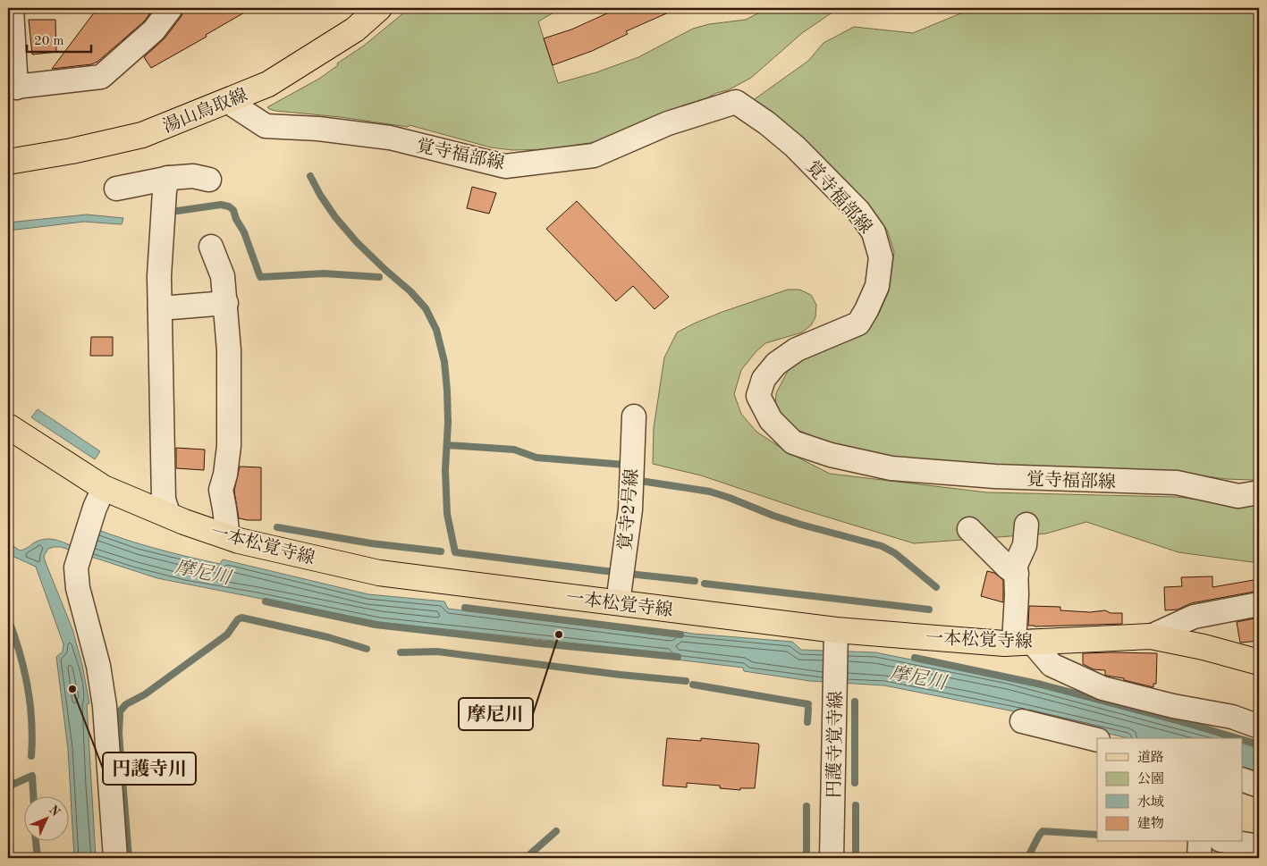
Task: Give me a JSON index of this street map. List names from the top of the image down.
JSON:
{
  "streets": {
    "main road": ["湯山鳥取線", "一本松覚寺線"],
    "street": ["覚寺福部線", "覚寺2号線", "円護寺覚寺線"]
  },
  "crossings": [
    ["湯山鳥取線", "覚寺福部線"],
    ["覚寺2号線", "一本松覚寺線"],
    ["一本松覚寺線", "円護寺覚寺線"]
  ],
  "water": ["摩尼川"],
  "places": ["摩尼川", "円護寺川"],
  "legend": [
    "道路",
    "公園",
    "水域",
    "建物"
  ],
  "scale_bar": "20 m",
  "north": "top right"
}
